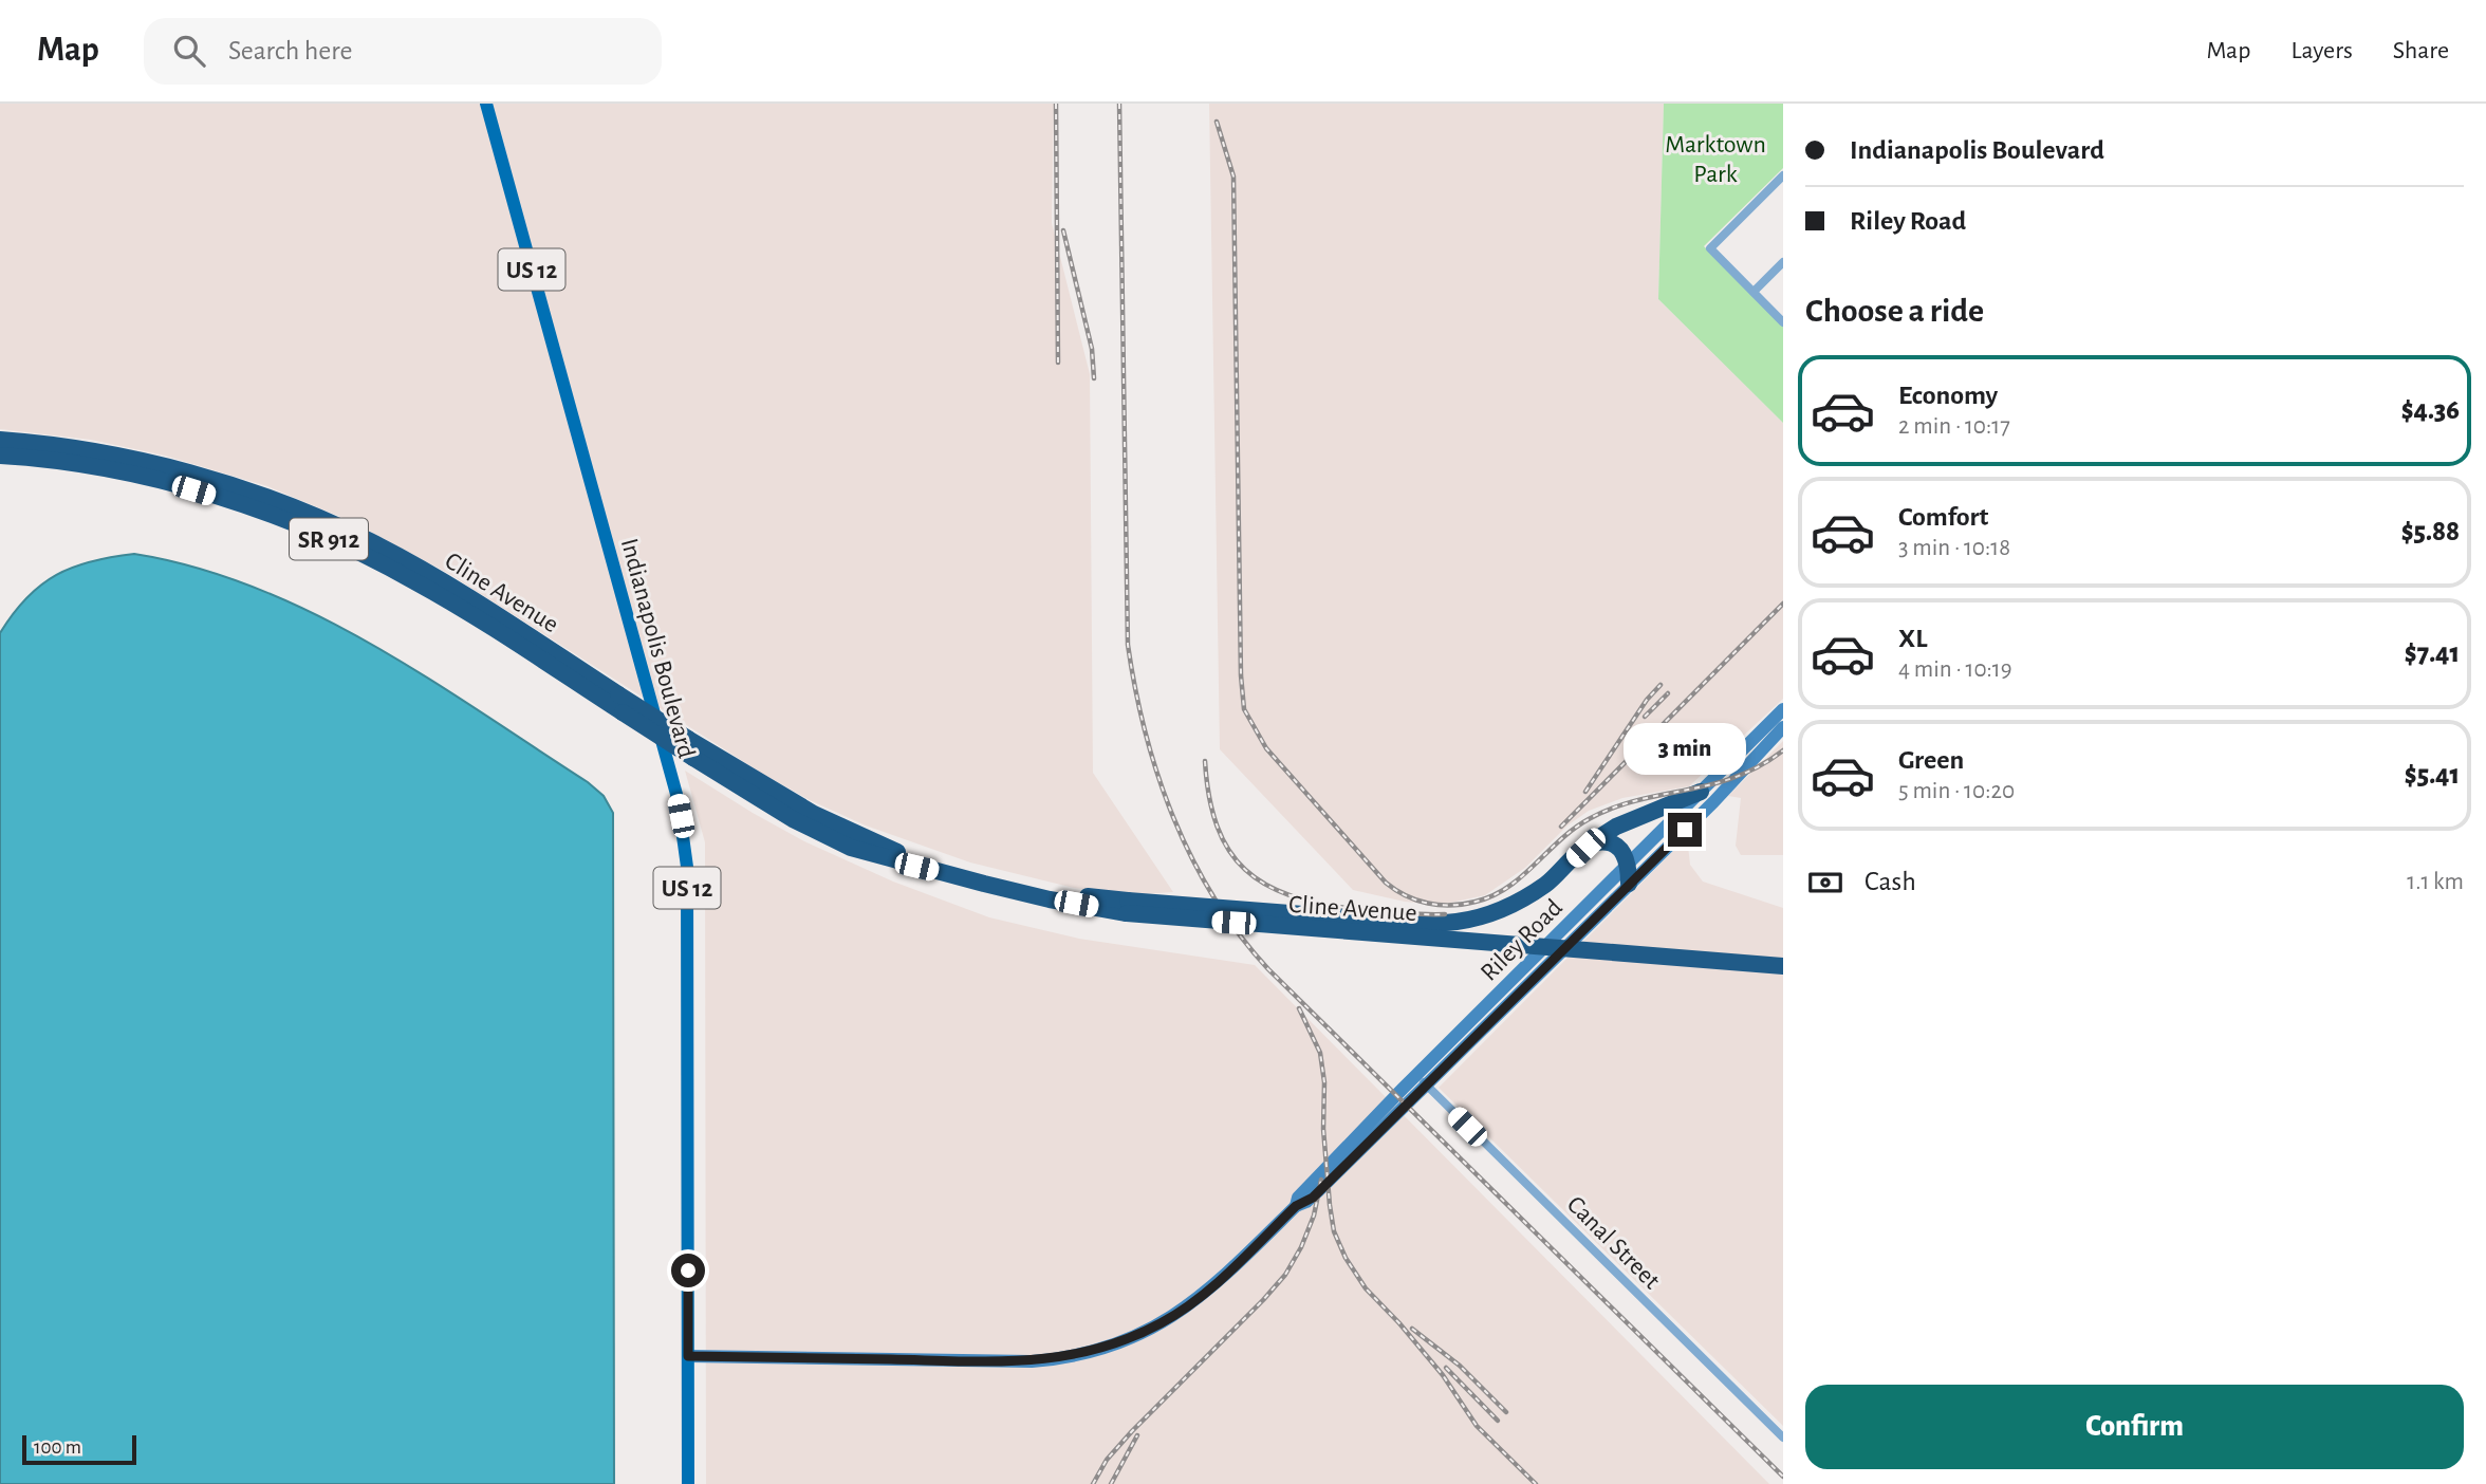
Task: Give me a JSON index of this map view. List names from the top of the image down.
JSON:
{
  "streets": {
    "highway": ["SR 912", "Cline Avenue"],
    "main road": ["US 12", "Indianapolis Boulevard", "Riley Road"],
    "street": ["Canal Street"]
  },
  "crossings": [
    ["Indianapolis Boulevard", "Riley Road"],
    ["Riley Road", "Canal Street"]
  ],
  "parks": ["Marktown Park"],
  "scale_bar": "100 m",
  "page": {
    "header": "Map",
    "search": "Search here",
    "nav": ["Map", "Layers", "Share"],
    "banner": ["Indianapolis Boulevard", "Riley Road"],
    "heading": "Choose a ride",
    "list": [
      {
        "name": "Economy",
        "note": "2 min · 10:17",
        "value": "$4.36"
      },
      {
        "name": "Comfort",
        "note": "3 min · 10:18",
        "value": "$5.88"
      },
      {
        "name": "XL",
        "note": "4 min · 10:19",
        "value": "$7.41"
      },
      {
        "name": "Green",
        "note": "5 min · 10:20",
        "value": "$5.41"
      }
    ],
    "bubble": "3 min",
    "pay": ["Cash", "1.1 km"],
    "buttons": "Confirm",
    "scale": "100 m"
  }
}
